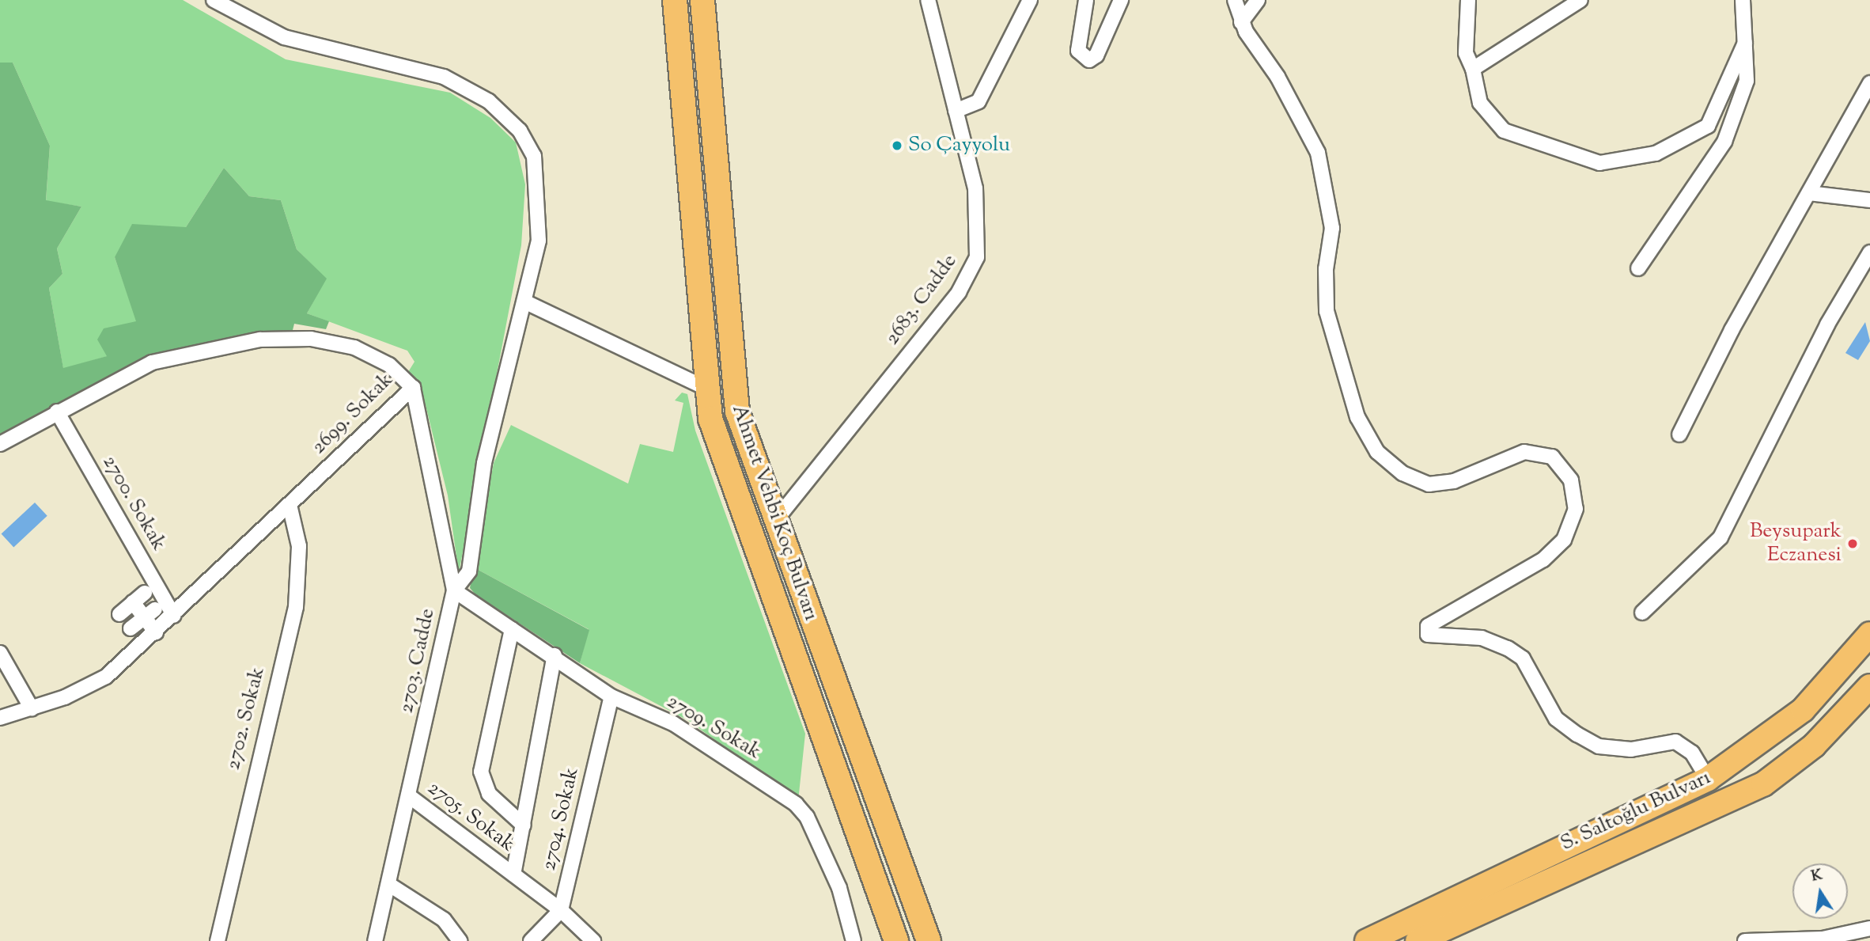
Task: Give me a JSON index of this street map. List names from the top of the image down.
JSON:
{
  "streets": {
    "main road": ["Ahmet Vehbi Koç Bulvarı", "S. Saltoğlu Bulvarı"],
    "street": [
      "2683. Cadde",
      "2699. Sokak",
      "2700. Sokak",
      "2703. Cadde",
      "2702. Sokak",
      "2709. Sokak",
      "2705. Sokak",
      "2704. Sokak"
    ]
  },
  "crossings": [
    ["2683. Cadde", "Ahmet Vehbi Koç Bulvarı"],
    ["2699. Sokak", "2700. Sokak"],
    ["2699. Sokak", "2703. Cadde"],
    ["2699. Sokak", "2702. Sokak"],
    ["2703. Cadde", "2709. Sokak"],
    ["2703. Cadde", "2705. Sokak"],
    ["2709. Sokak", "2704. Sokak"],
    ["2705. Sokak", "2704. Sokak"]
  ],
  "places": ["So Çayyolu", "Beysupark Eczanesi"],
  "north": "top"
}
